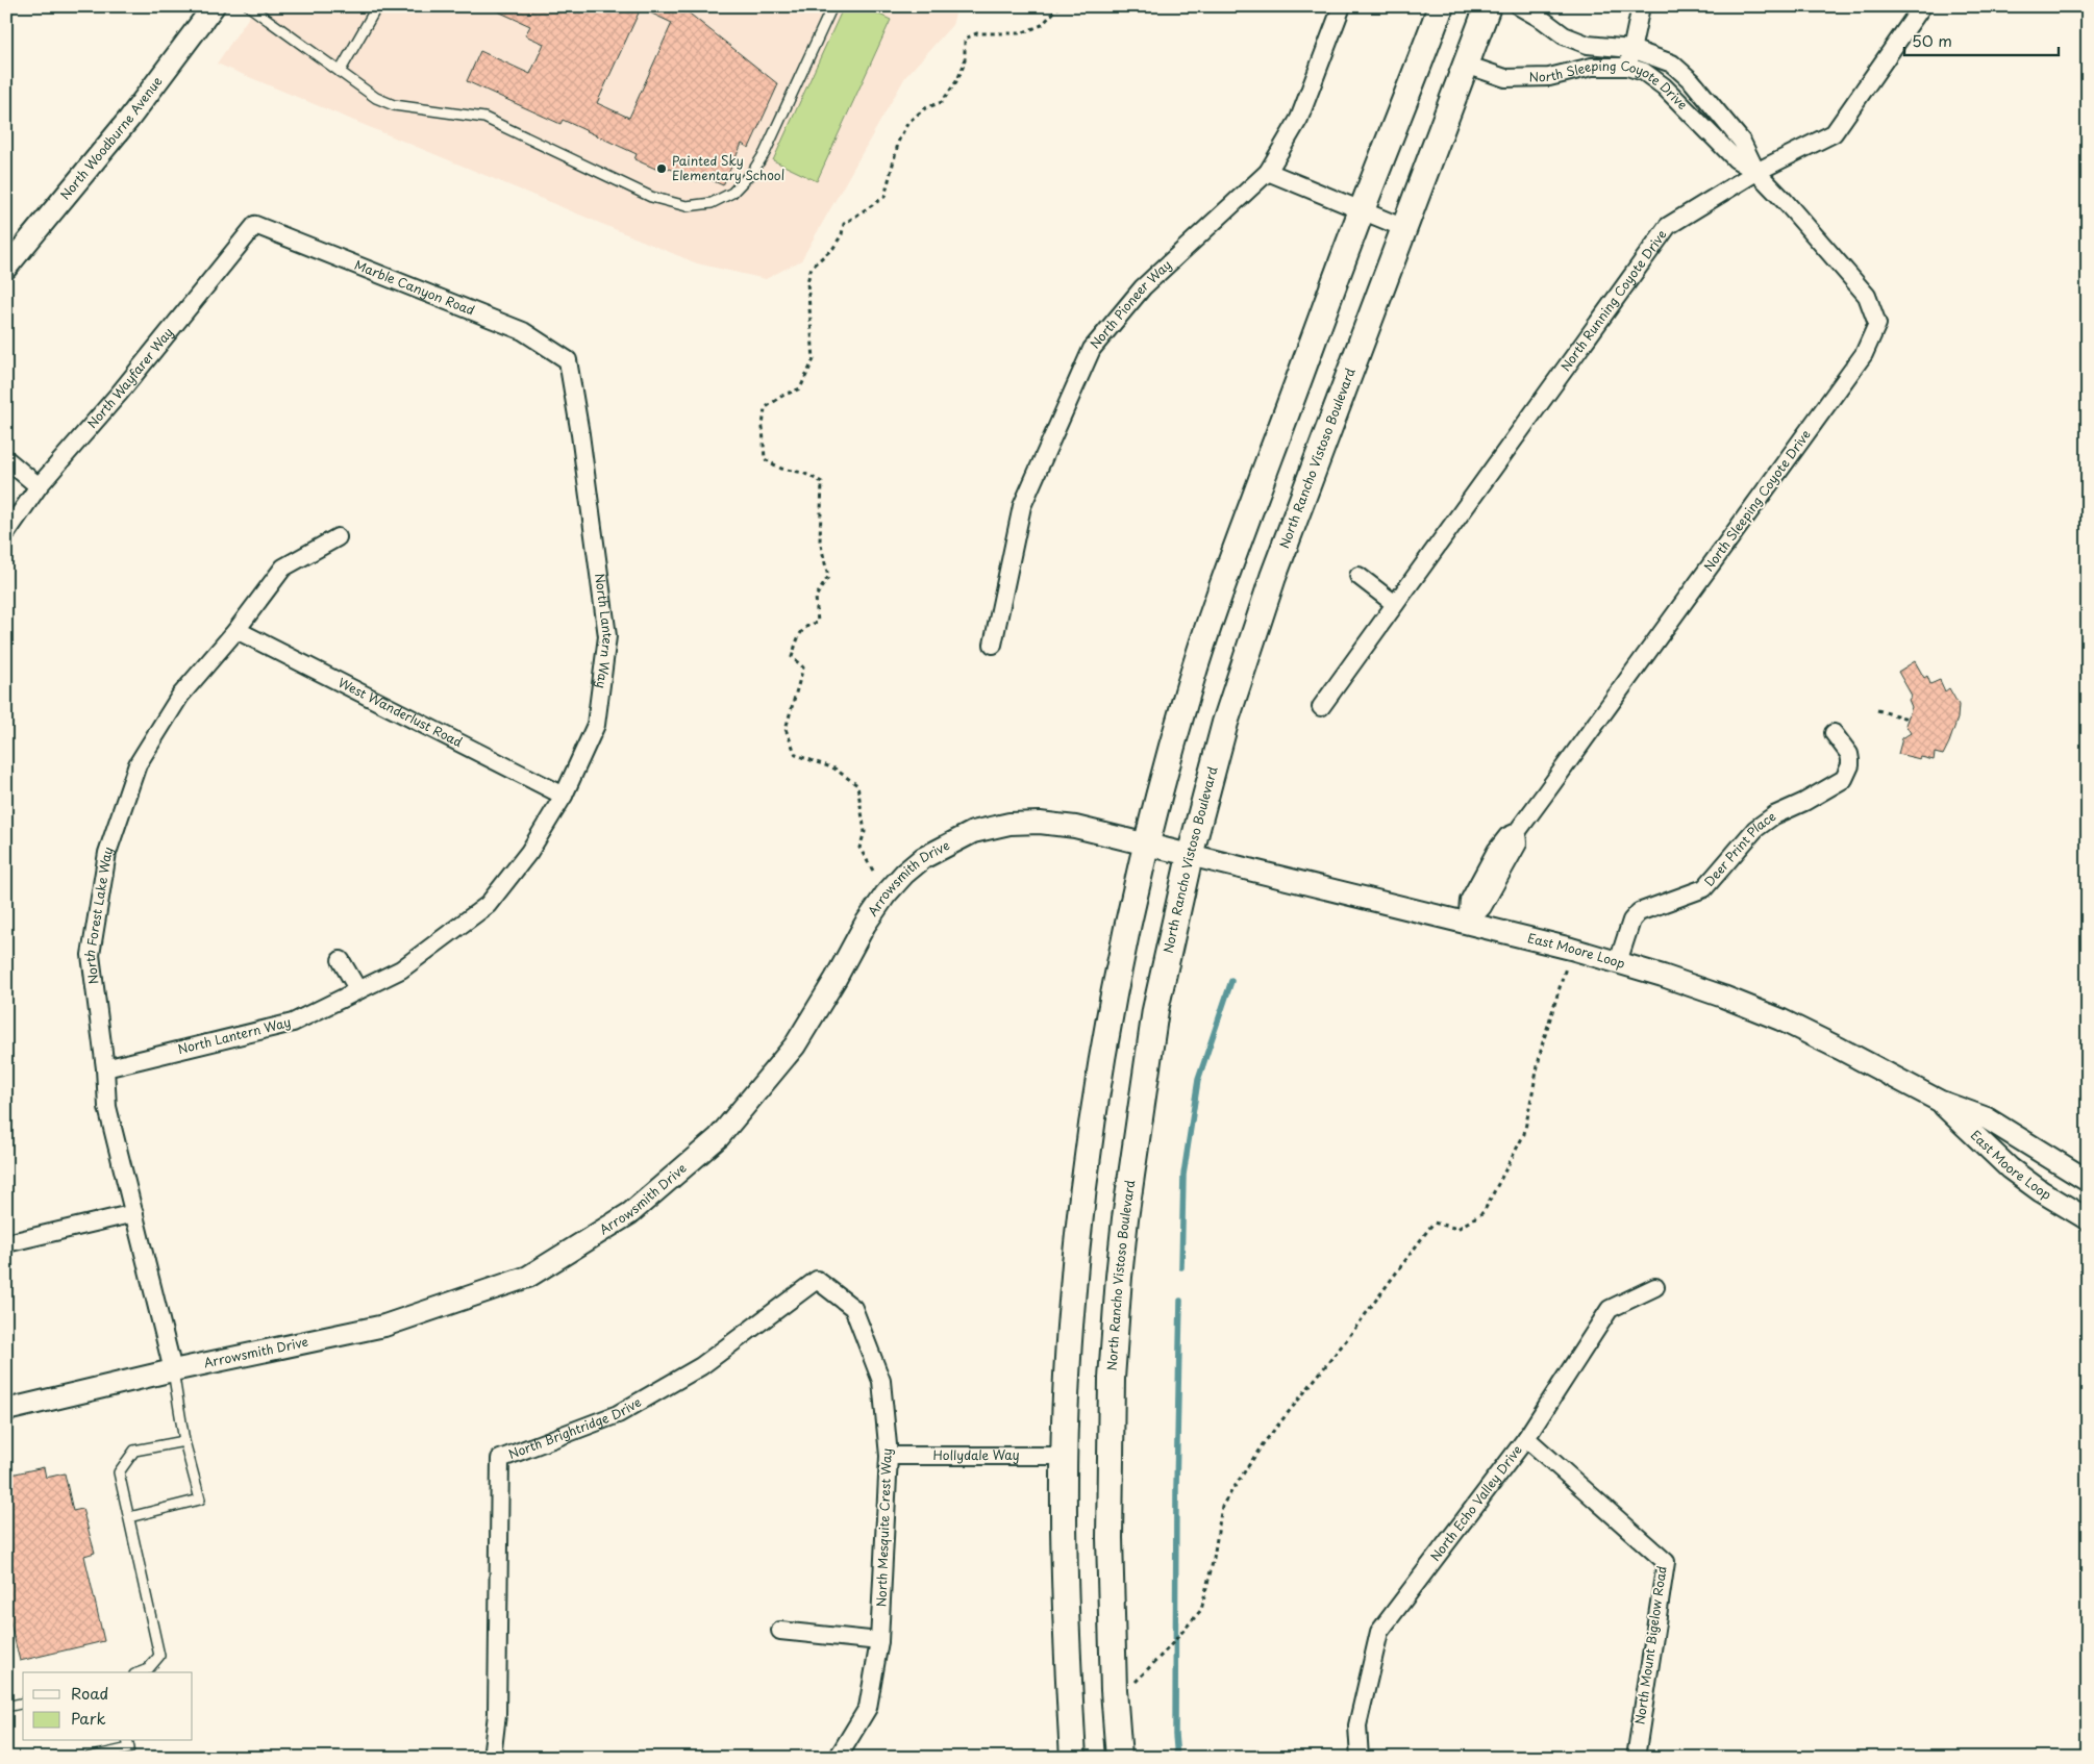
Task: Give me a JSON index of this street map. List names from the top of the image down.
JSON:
{
  "streets": {
    "main road": ["North Rancho Vistoso Boulevard"],
    "street": [
      "North Sleeping Coyote Drive",
      "North Woodburne Avenue",
      "Marble Canyon Road",
      "North Running Coyote Drive",
      "North Pioneer Way",
      "North Wayfarer Way",
      "North Lantern Way",
      "West Wanderlust Road",
      "Deer Print Place",
      "Arrowsmith Drive",
      "North Forest Lake Way",
      "East Moore Loop",
      "North Brightridge Drive",
      "Hollydale Way",
      "North Echo Valley Drive",
      "North Mesquite Crest Way",
      "North Mount Bigelow Road"
    ]
  },
  "crossings": [
    ["North Sleeping Coyote Drive", "North Running Coyote Drive"],
    ["North Sleeping Coyote Drive", "North Rancho Vistoso Boulevard"],
    ["North Sleeping Coyote Drive", "East Moore Loop"],
    ["Marble Canyon Road", "North Wayfarer Way"],
    ["Marble Canyon Road", "North Lantern Way"],
    ["North Rancho Vistoso Boulevard", "Arrowsmith Drive"],
    ["North Rancho Vistoso Boulevard", "East Moore Loop"],
    ["North Lantern Way", "West Wanderlust Road"],
    ["North Lantern Way", "North Forest Lake Way"],
    ["West Wanderlust Road", "North Forest Lake Way"],
    ["Deer Print Place", "East Moore Loop"],
    ["Arrowsmith Drive", "North Forest Lake Way"],
    ["Arrowsmith Drive", "East Moore Loop"],
    ["North Brightridge Drive", "North Mesquite Crest Way"],
    ["Hollydale Way", "North Mesquite Crest Way"],
    ["North Echo Valley Drive", "North Mount Bigelow Road"]
  ],
  "places": ["Painted Sky Elementary School"],
  "legend": ["Road", "Park"],
  "scale_bar": "50 m"
}
